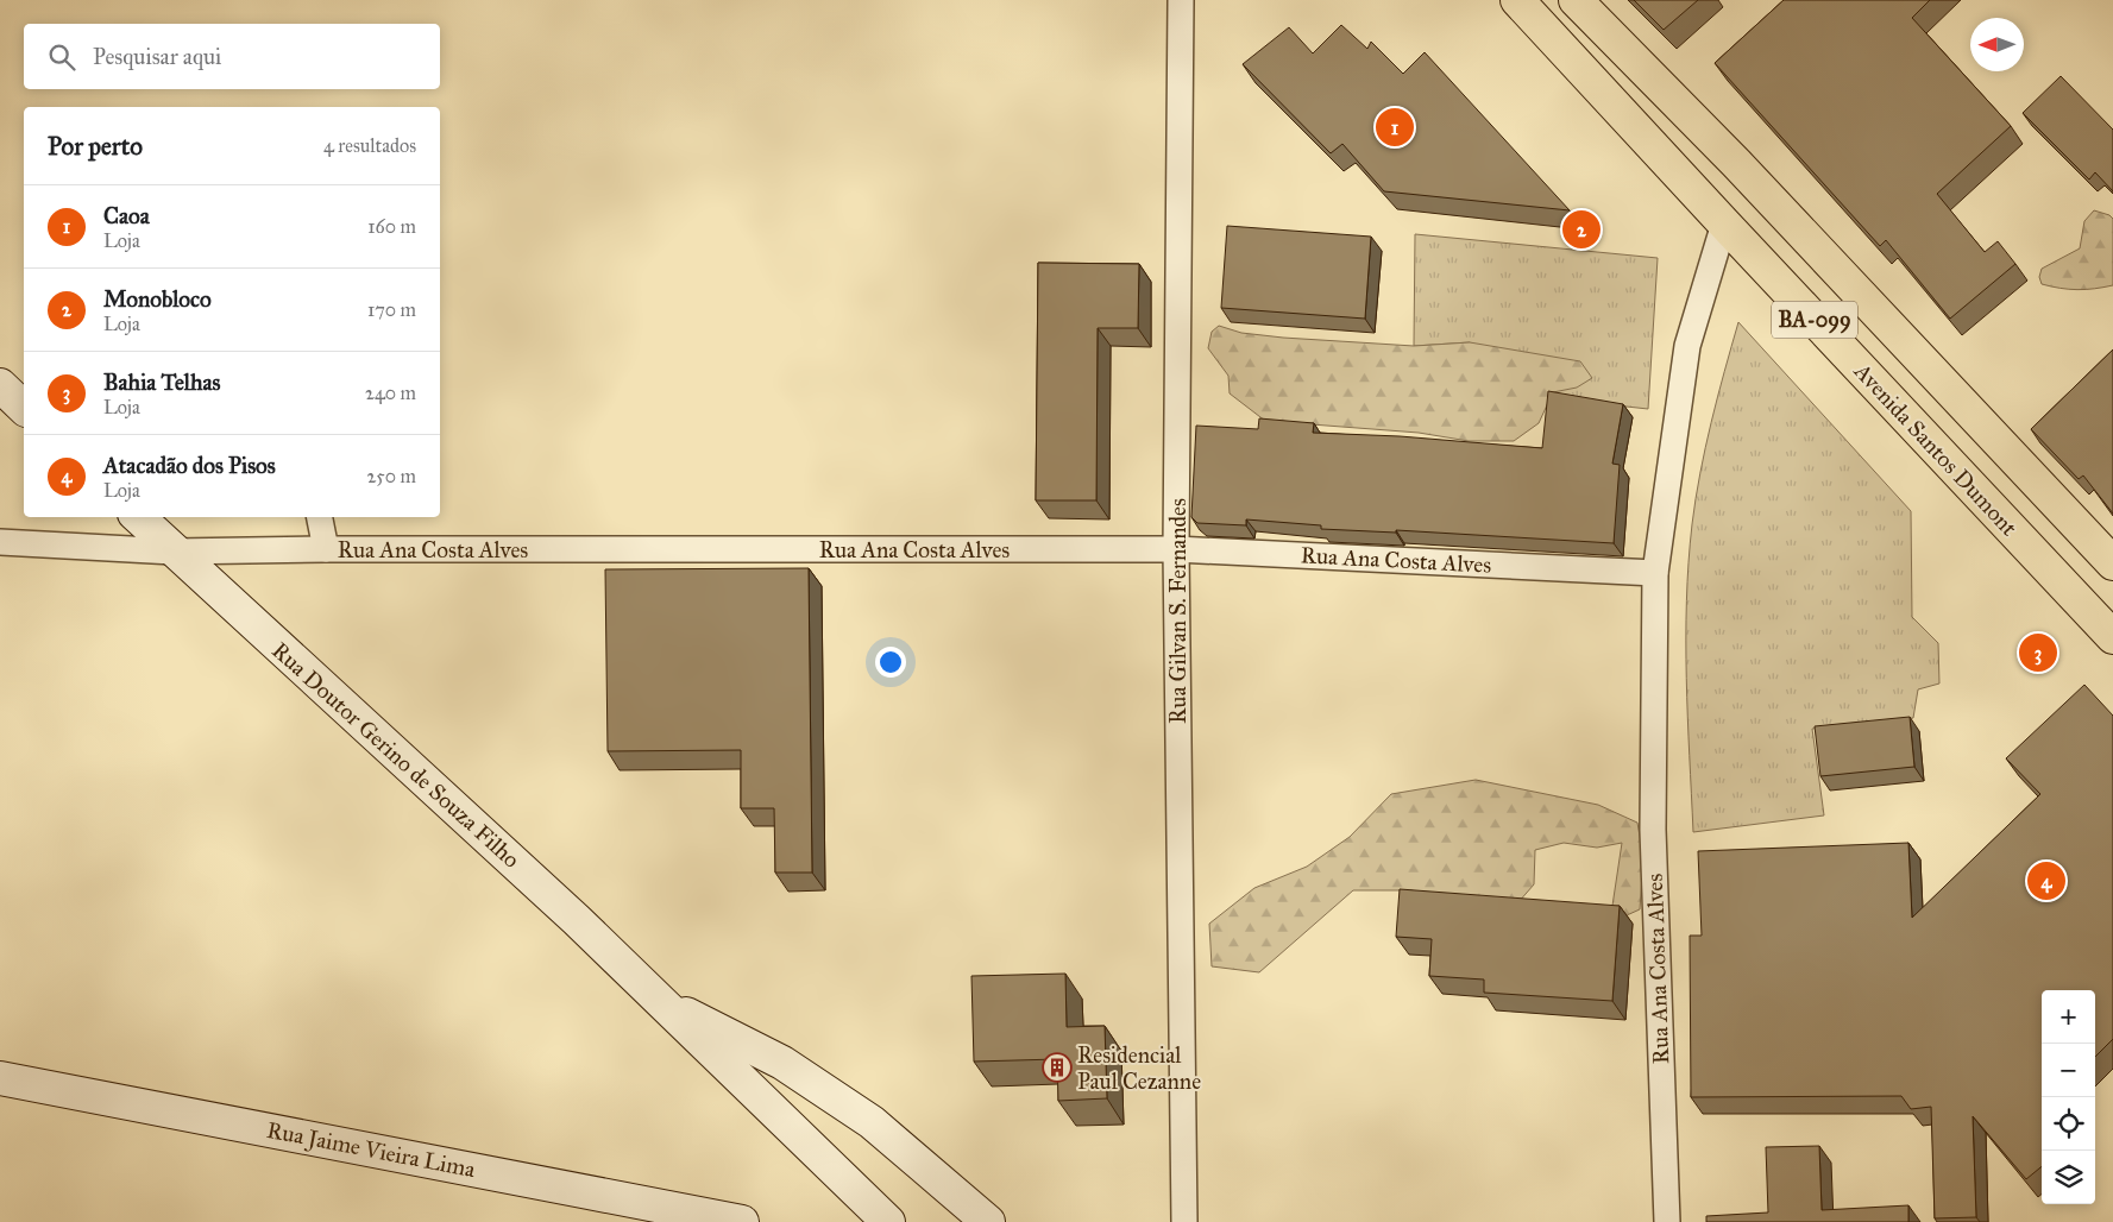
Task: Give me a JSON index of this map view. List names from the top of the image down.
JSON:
{
  "streets": {
    "highway": ["BA-099", "Avenida Santos Dumont"],
    "main road": ["Rua Doutor Gerino de Souza Filho", "Rua Jaime Vieira Lima"],
    "street": ["Rua Ana Costa Alves", "Rua Gilvan S. Fernandes"]
  },
  "crossings": [
    ["Avenida Santos Dumont", "Rua Ana Costa Alves"],
    ["Rua Ana Costa Alves", "Rua Gilvan S. Fernandes"],
    ["Rua Ana Costa Alves", "Rua Doutor Gerino de Souza Filho"]
  ],
  "places": {
    "building": ["Residencial Paul Cezanne"]
  },
  "north": "left",
  "page": {
    "search": "Pesquisar aqui",
    "pins": [
      "1",
      "2",
      "3",
      "4"
    ],
    "heading": ["Por perto", "4 resultados"],
    "list": [
      {
        "mark": "1",
        "name": "Caoa",
        "note": "Loja",
        "value": "160 m"
      },
      {
        "mark": "2",
        "name": "Monobloco",
        "note": "Loja",
        "value": "170 m"
      },
      {
        "mark": "3",
        "name": "Bahia Telhas",
        "note": "Loja",
        "value": "240 m"
      },
      {
        "mark": "4",
        "name": "Atacadão dos Pisos",
        "note": "Loja",
        "value": "250 m"
      }
    ],
    "map_buttons": ["+", "−"]
  }
}
